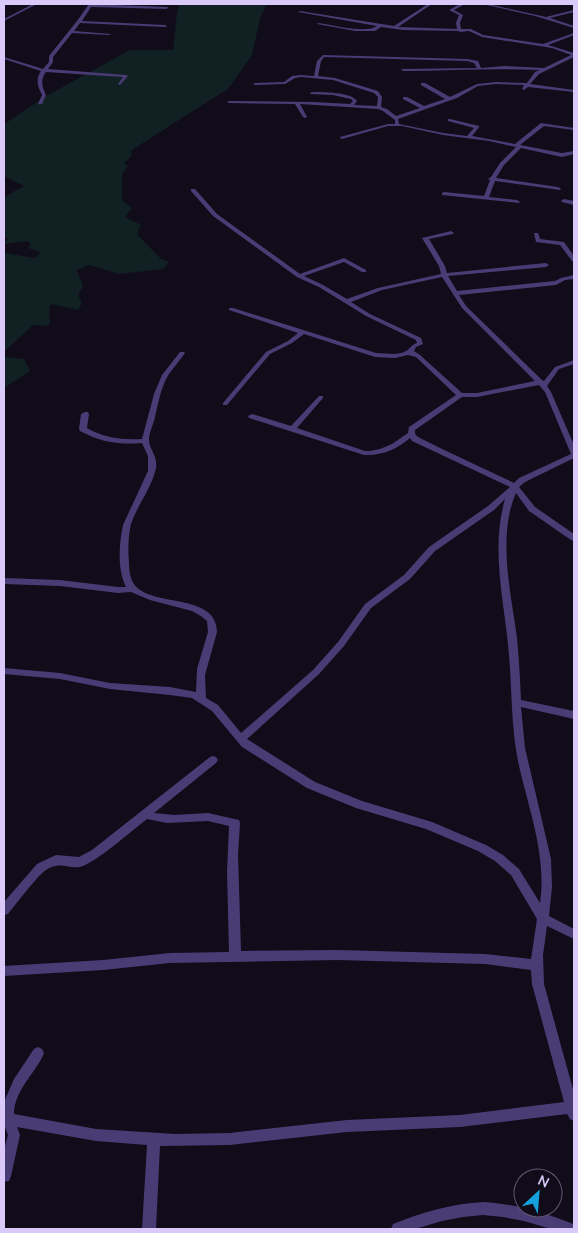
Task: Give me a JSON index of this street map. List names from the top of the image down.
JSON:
{
  "north": "top right"
}
